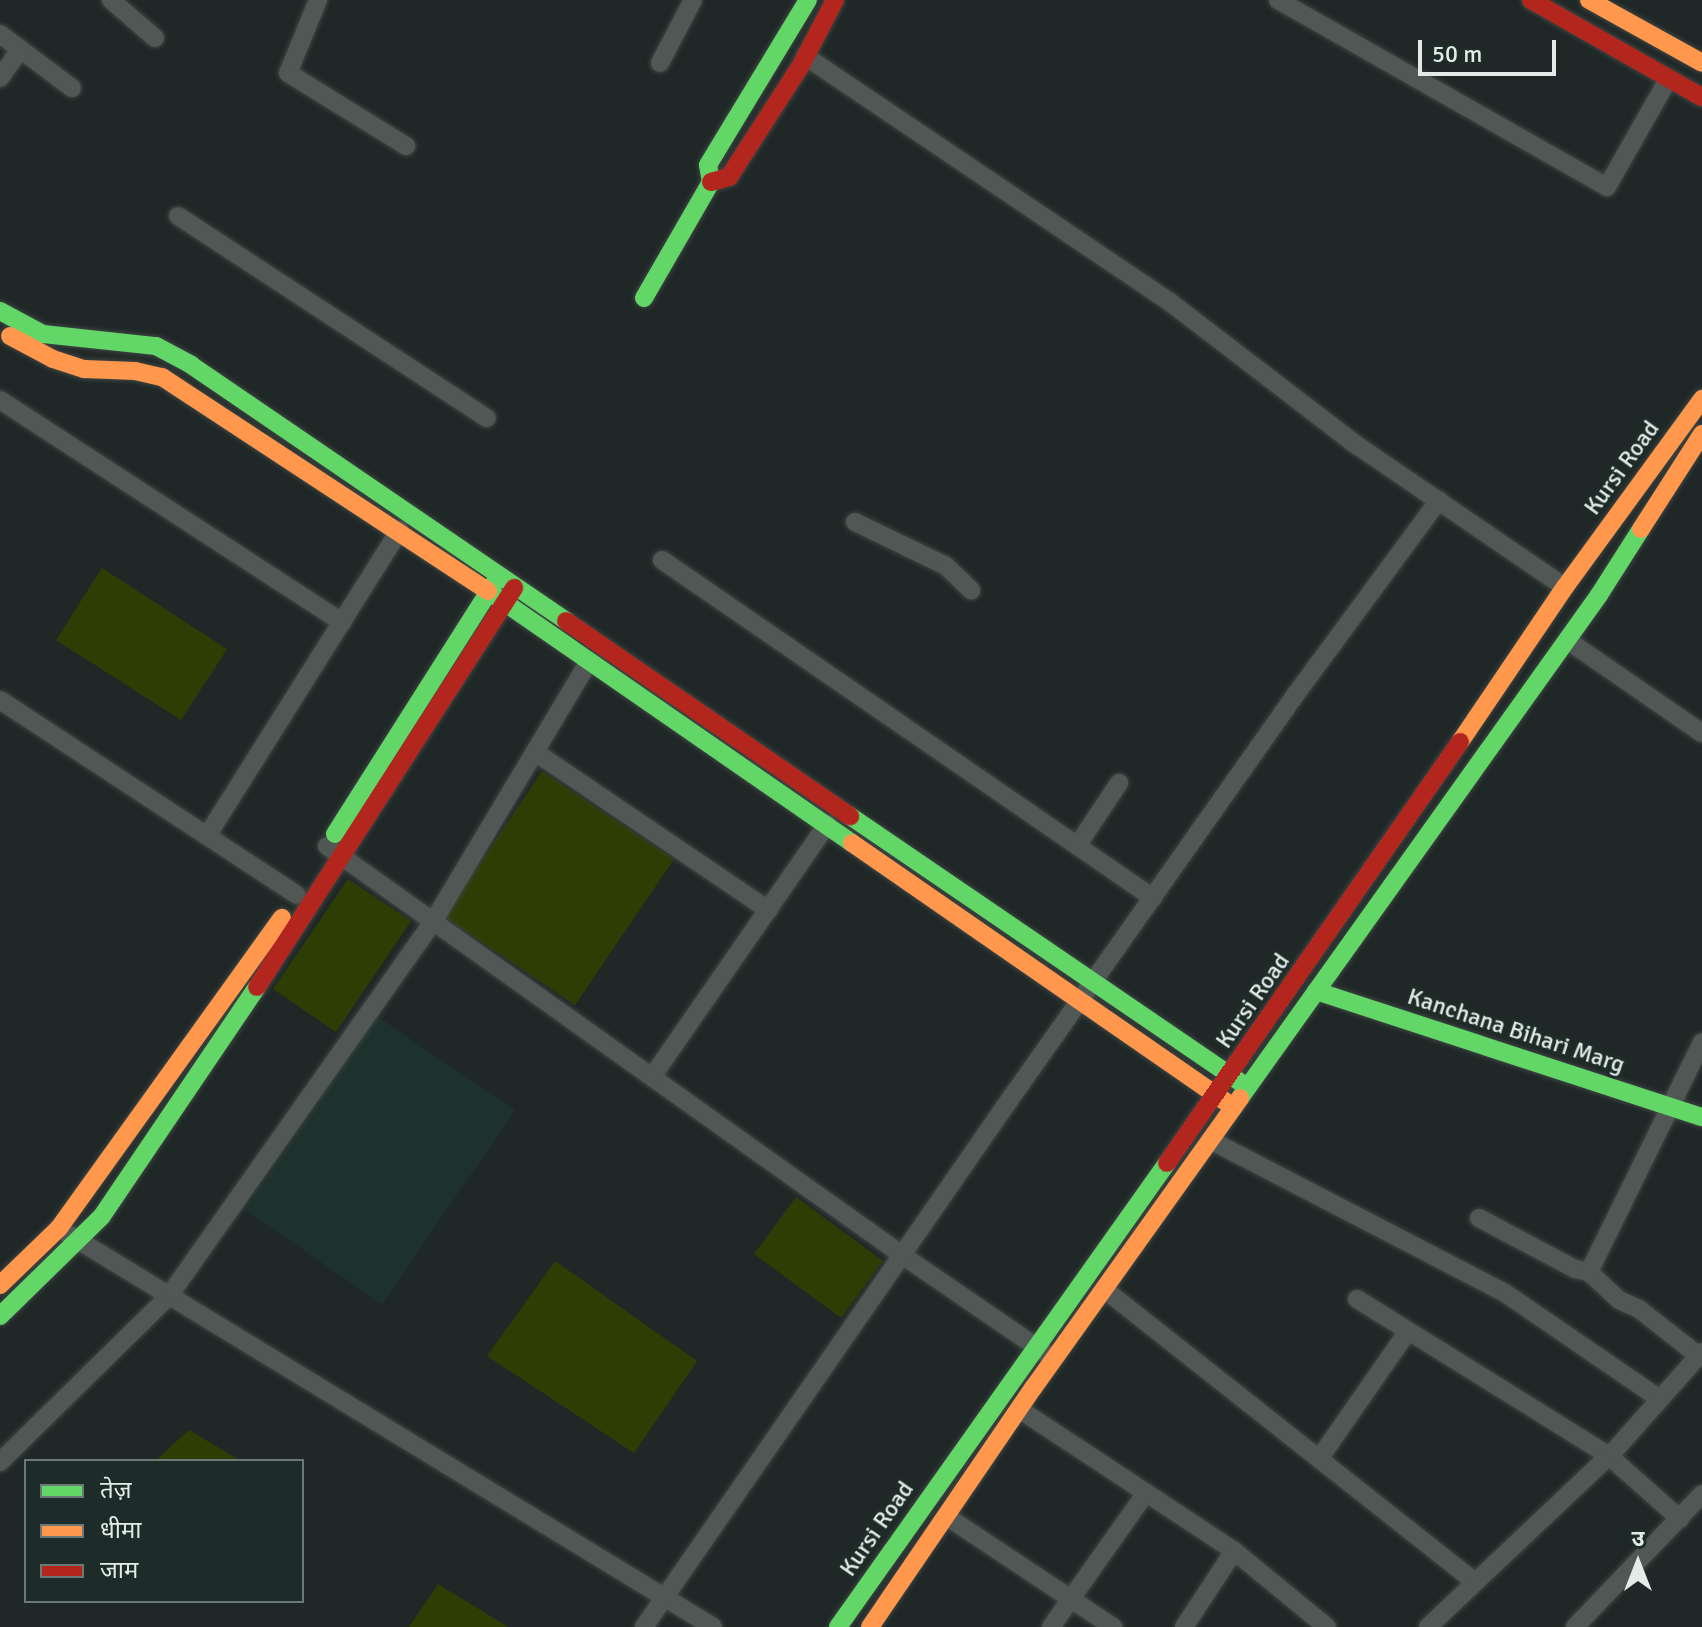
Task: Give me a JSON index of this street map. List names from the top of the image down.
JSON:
{
  "streets": {
    "street": ["Kursi Road", "Kanchana Bihari Marg"]
  },
  "crossings": [
    ["Kursi Road", "Kanchana Bihari Marg"]
  ],
  "legend": ["तेज़", "धीमा", "जाम"],
  "scale_bar": "50 m",
  "north": "top"
}
